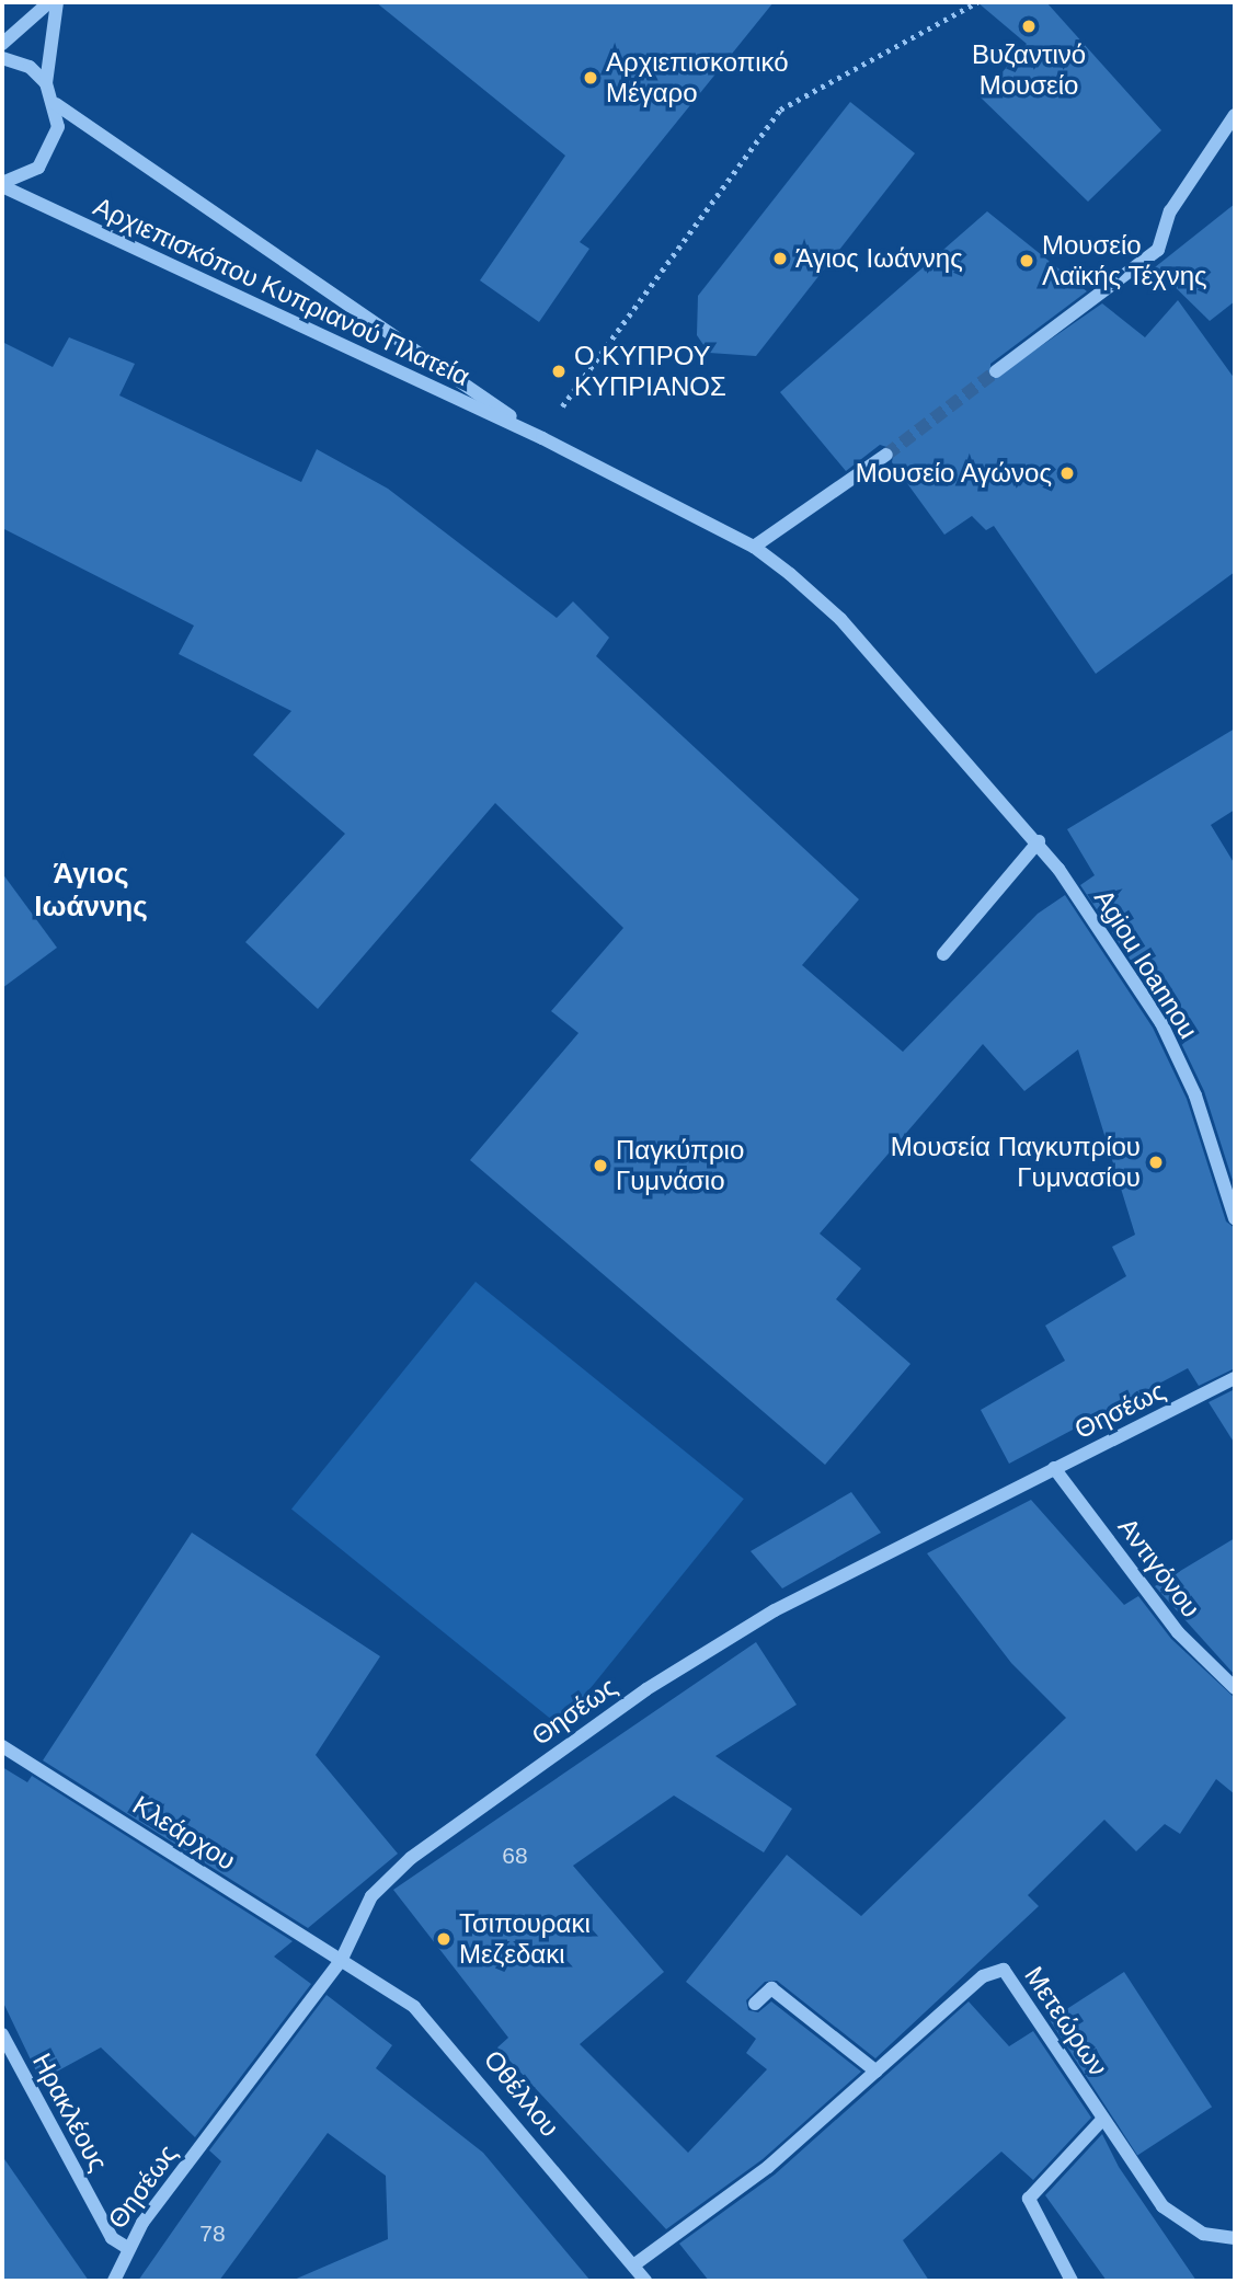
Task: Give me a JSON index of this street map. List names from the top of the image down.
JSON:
{
  "streets": {
    "street": [
      "Αρχιεπισκόπου Κυπριανού Πλατεία",
      "Agiou Ioannou",
      "Θησέως",
      "Αντιγόνου",
      "Κλεάρχου",
      "Μετεώρων",
      "Οθέλλου",
      "Ηρακλέους"
    ]
  },
  "crossings": [
    ["Αρχιεπισκόπου Κυπριανού Πλατεία", "Agiou Ioannou"],
    ["Θησέως", "Αντιγόνου"],
    ["Θησέως", "Κλεάρχου"],
    ["Θησέως", "Οθέλλου"],
    ["Θησέως", "Ηρακλέους"],
    ["Κλεάρχου", "Οθέλλου"],
    ["Μετεώρων", "Οθέλλου"]
  ],
  "districts": ["Άγιος Ιωάννης"],
  "places": [
    "Βυζαντινό Μουσείο",
    "Αρχιεπισκοπικό Μέγαρο",
    "Άγιος Ιωάννης",
    "Μουσείο Λαϊκής Τέχνης",
    "Ο ΚΥΠΡΟΥ ΚΥΠΡΙΑΝΟΣ",
    "Μουσείο Αγώνος",
    "Μουσεία Παγκυπρίου Γυμνασίου",
    "Παγκύπριο Γυμνάσιο",
    "Τσιπουρακι Μεζεδακι"
  ],
  "house_numbers": ["68", "78"]
}
